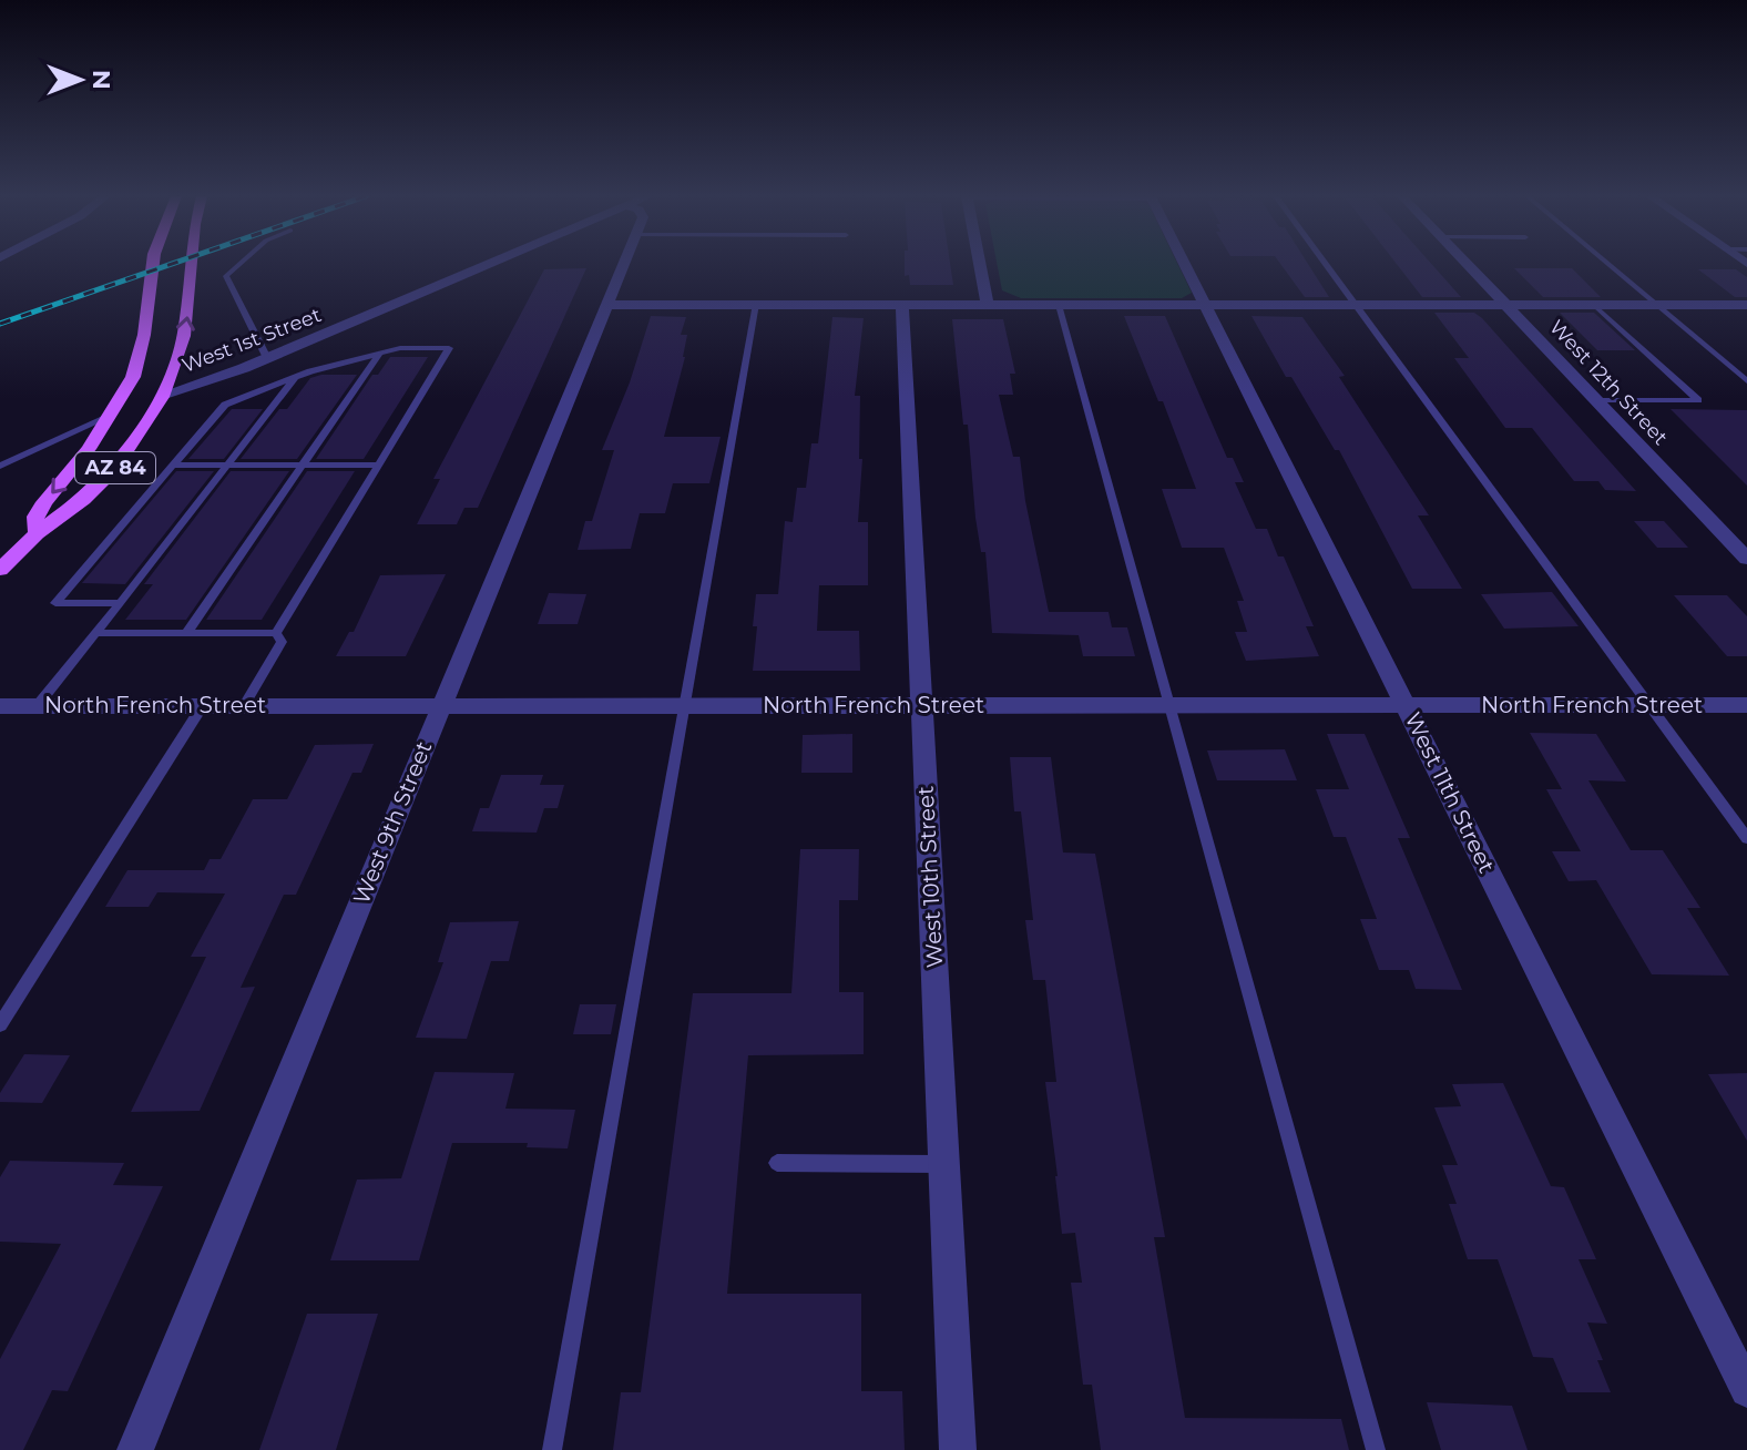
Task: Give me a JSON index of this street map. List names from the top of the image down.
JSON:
{
  "streets": {
    "main road": ["AZ 84"],
    "street": [
      "West 1st Street",
      "West 12th Street",
      "North French Street",
      "West 11th Street",
      "West 9th Street",
      "West 10th Street"
    ]
  },
  "crossings": [
    ["West 1st Street", "AZ 84"],
    ["North French Street", "West 11th Street"],
    ["North French Street", "West 9th Street"],
    ["North French Street", "West 10th Street"]
  ],
  "north": "right"
}
